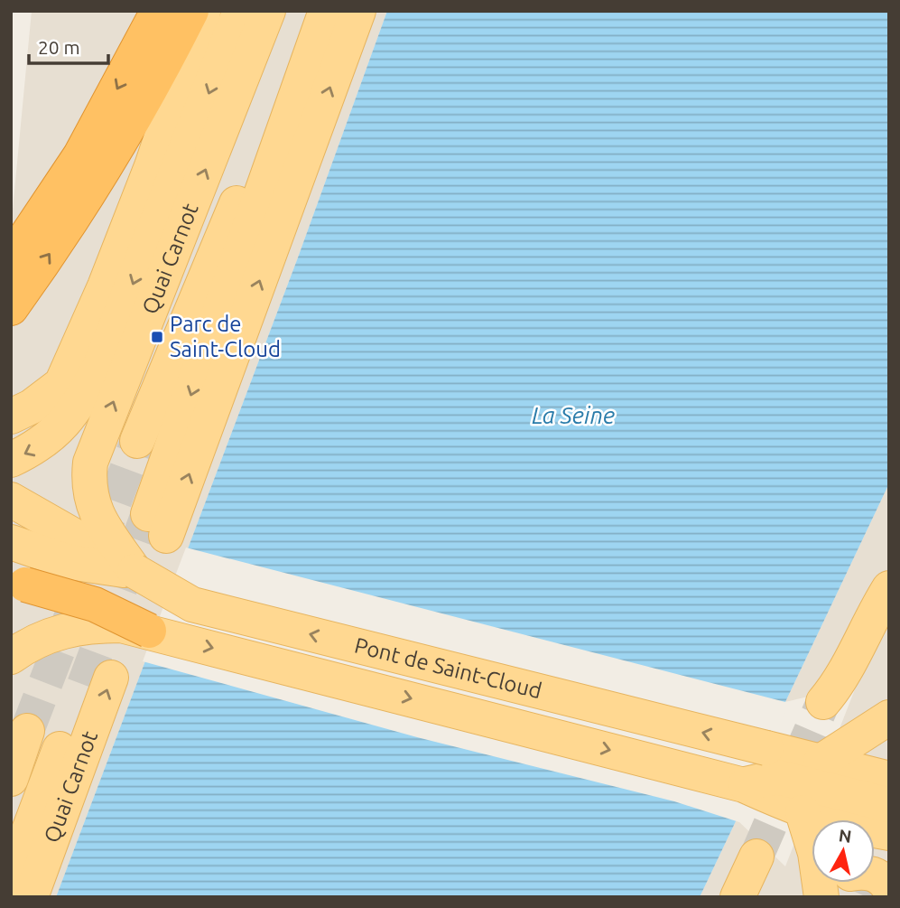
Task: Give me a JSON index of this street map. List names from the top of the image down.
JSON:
{
  "streets": {
    "main road": ["Quai Carnot", "Pont de Saint-Cloud"]
  },
  "crossings": [
    ["Quai Carnot", "Pont de Saint-Cloud"]
  ],
  "water": ["La Seine"],
  "places": {
    "transit": ["Parc de Saint-Cloud"]
  },
  "scale_bar": "20 m",
  "north": "top"
}
